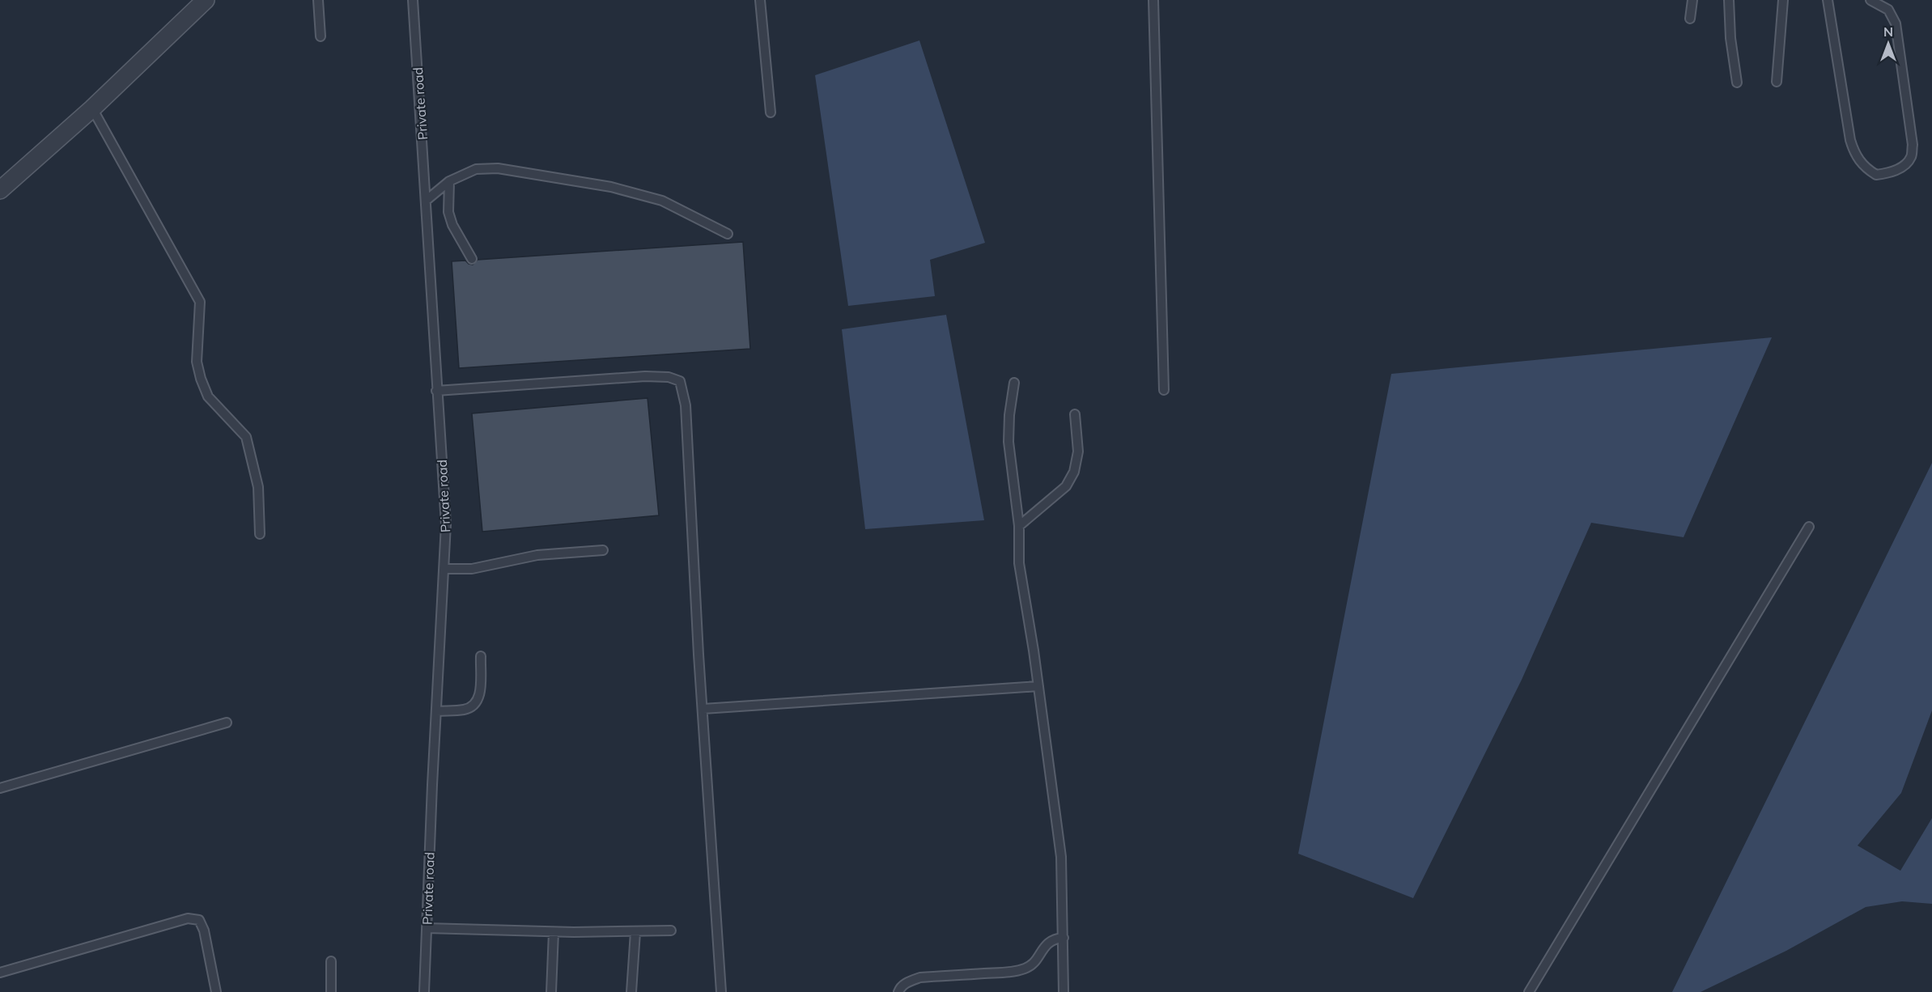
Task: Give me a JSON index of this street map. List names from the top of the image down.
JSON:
{
  "streets": {
    "lane": ["Private road"]
  },
  "north": "top"
}
